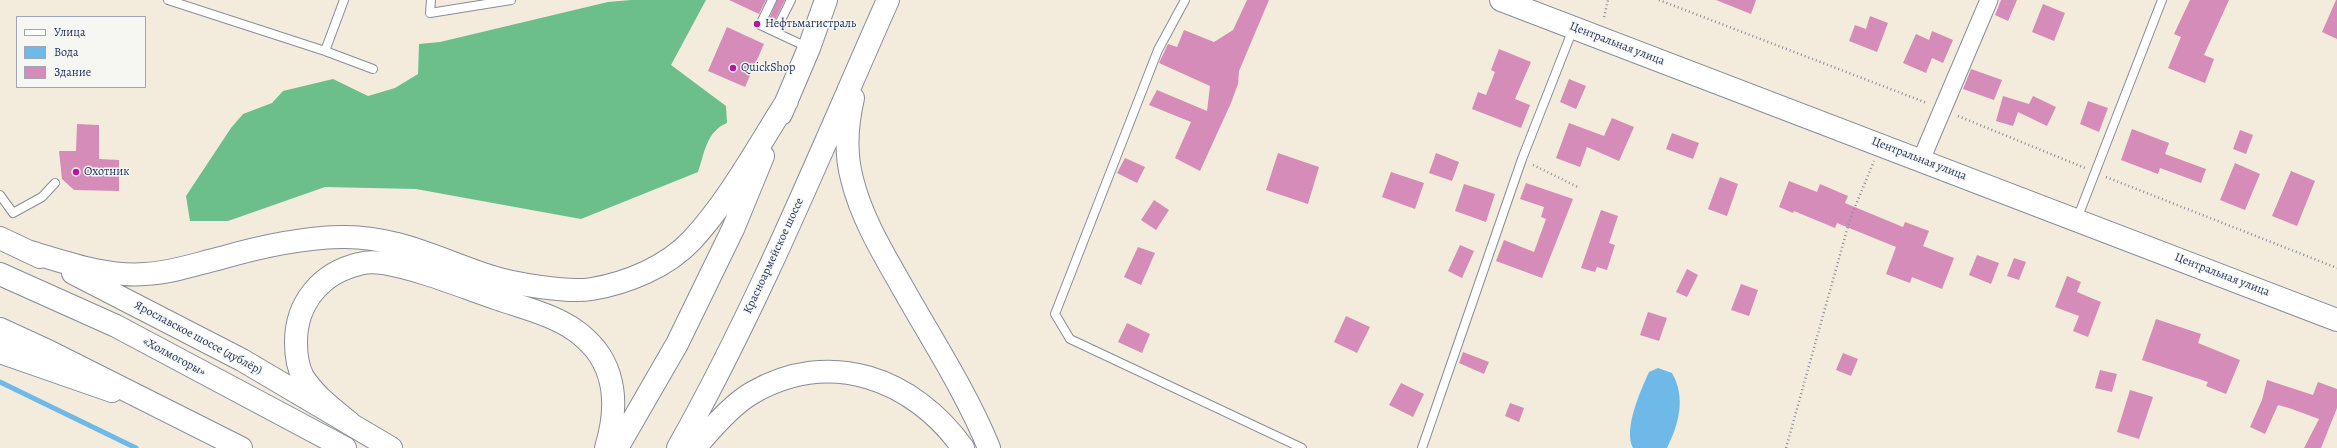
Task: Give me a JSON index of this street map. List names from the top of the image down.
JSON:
{
  "streets": {
    "main road": [
      "Центральная улица",
      "Красноармейское шоссе",
      "Ярославское шоссе (дублёр)",
      "«Холмогоры»"
    ]
  },
  "places": ["Нефтьмагистраль", "QuickShop", "Охотник"],
  "legend": ["Улица", "Вода", "Здание"]
}
